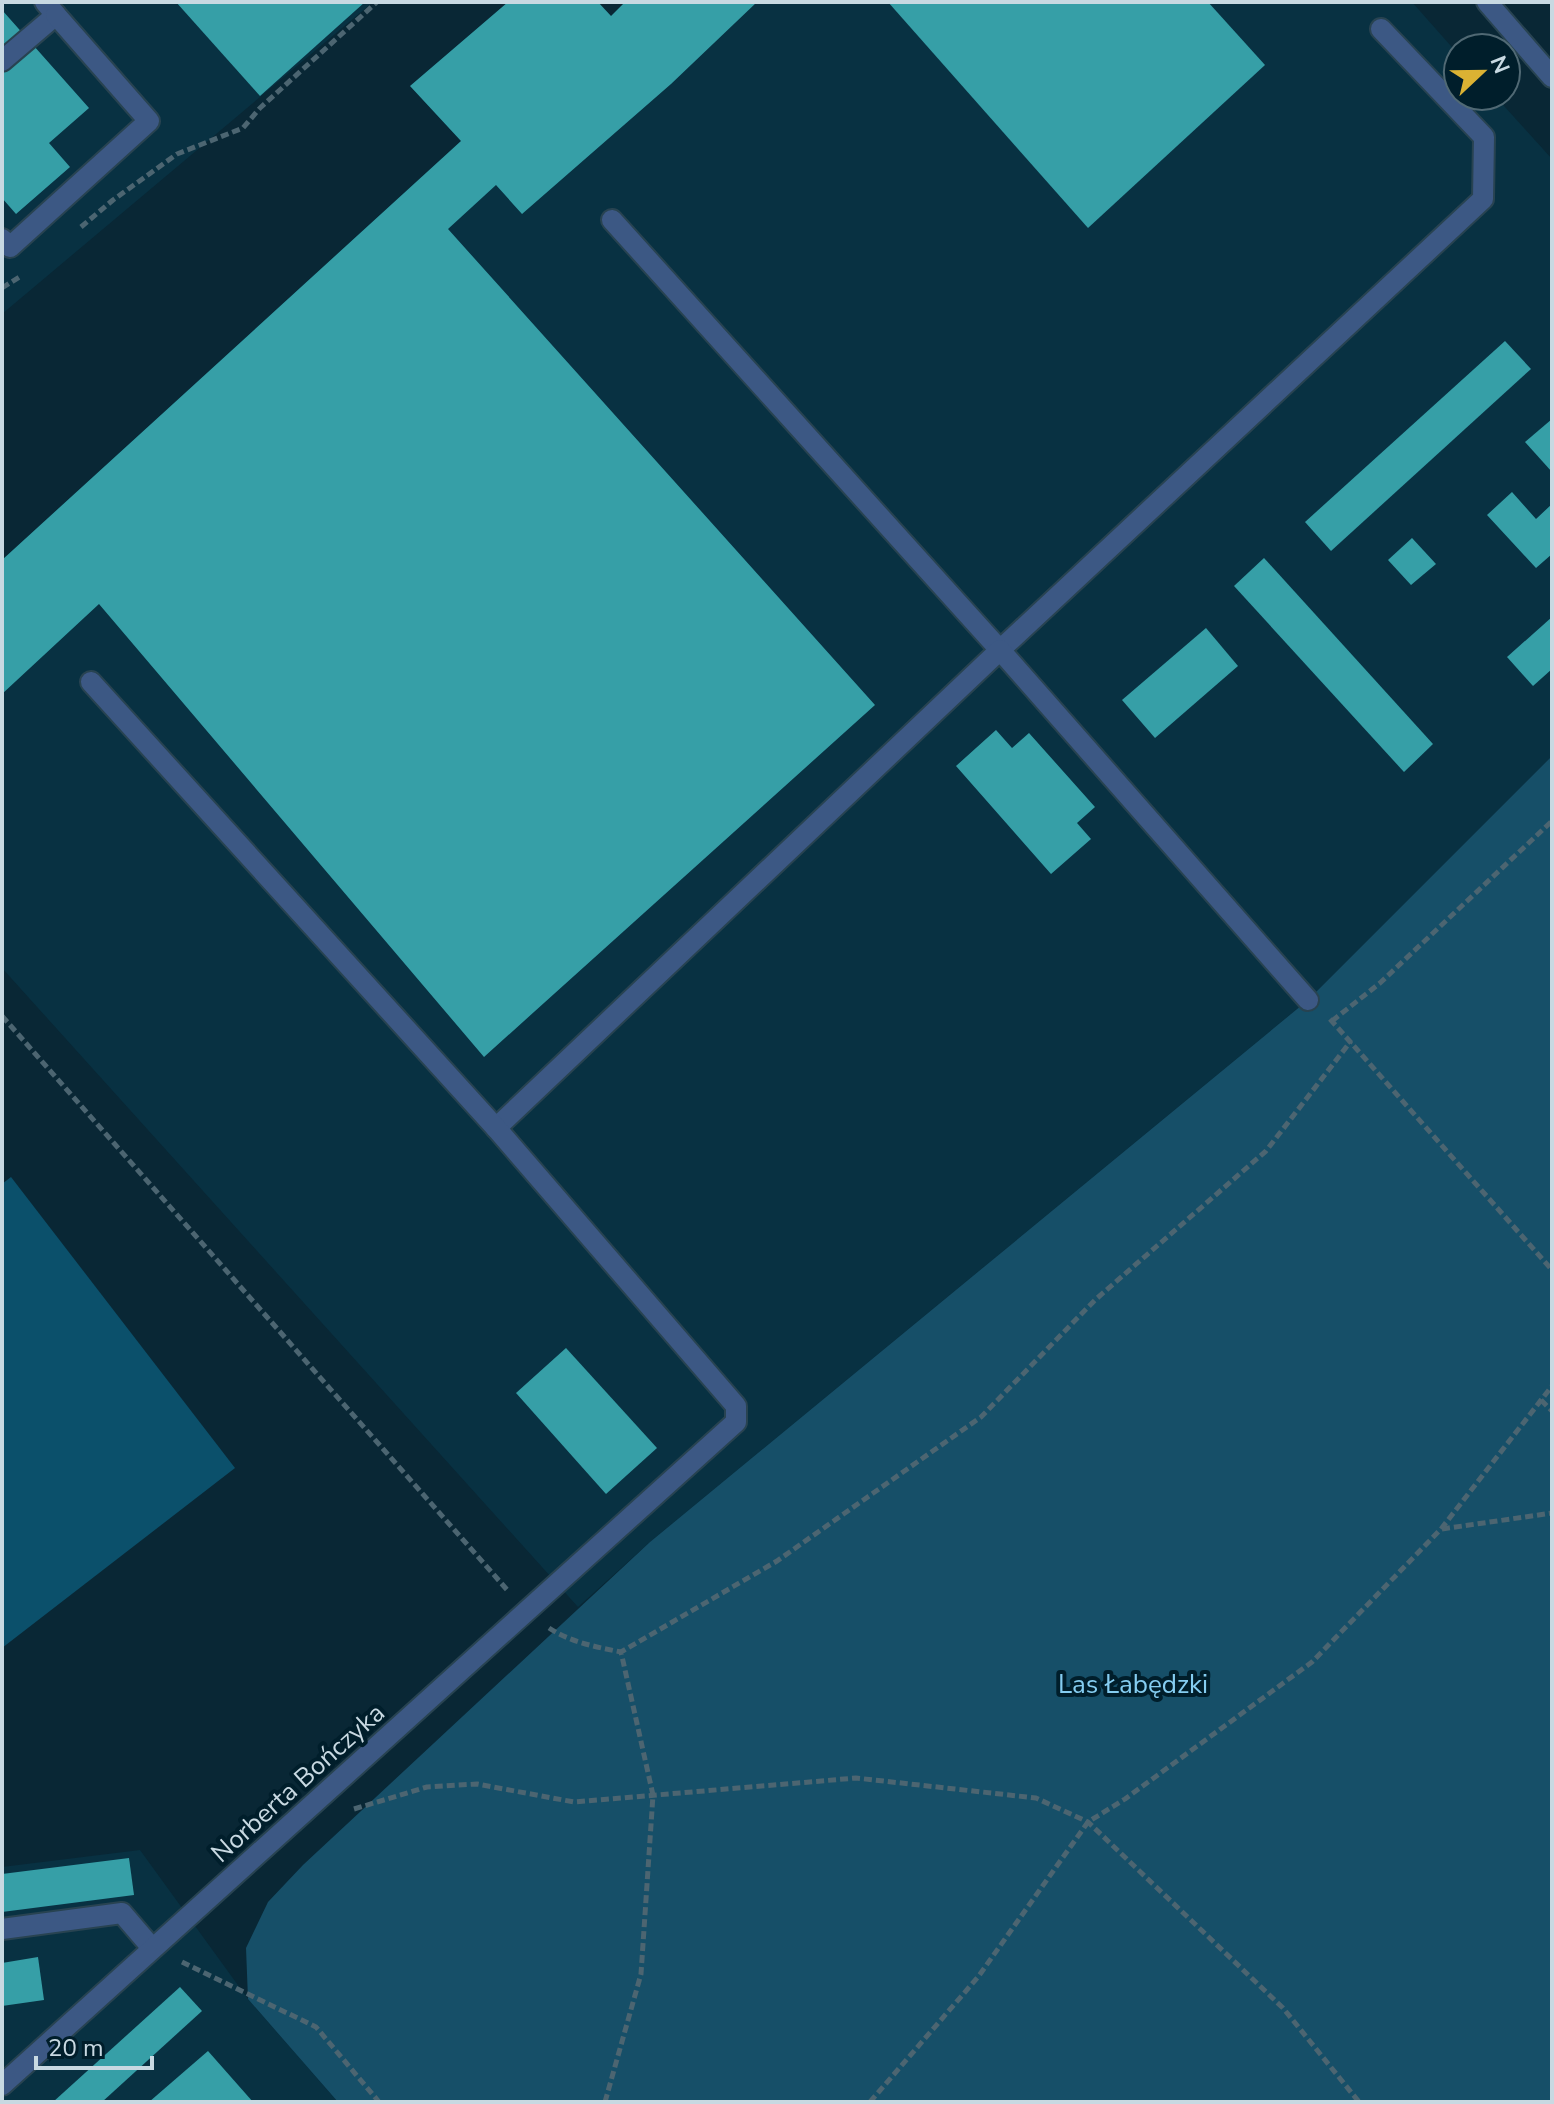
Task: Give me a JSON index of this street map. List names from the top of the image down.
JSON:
{
  "streets": {
    "street": ["Norberta Bończyka"]
  },
  "parks": ["Las Łabędzki"],
  "scale_bar": "20 m",
  "north": "right"
}
